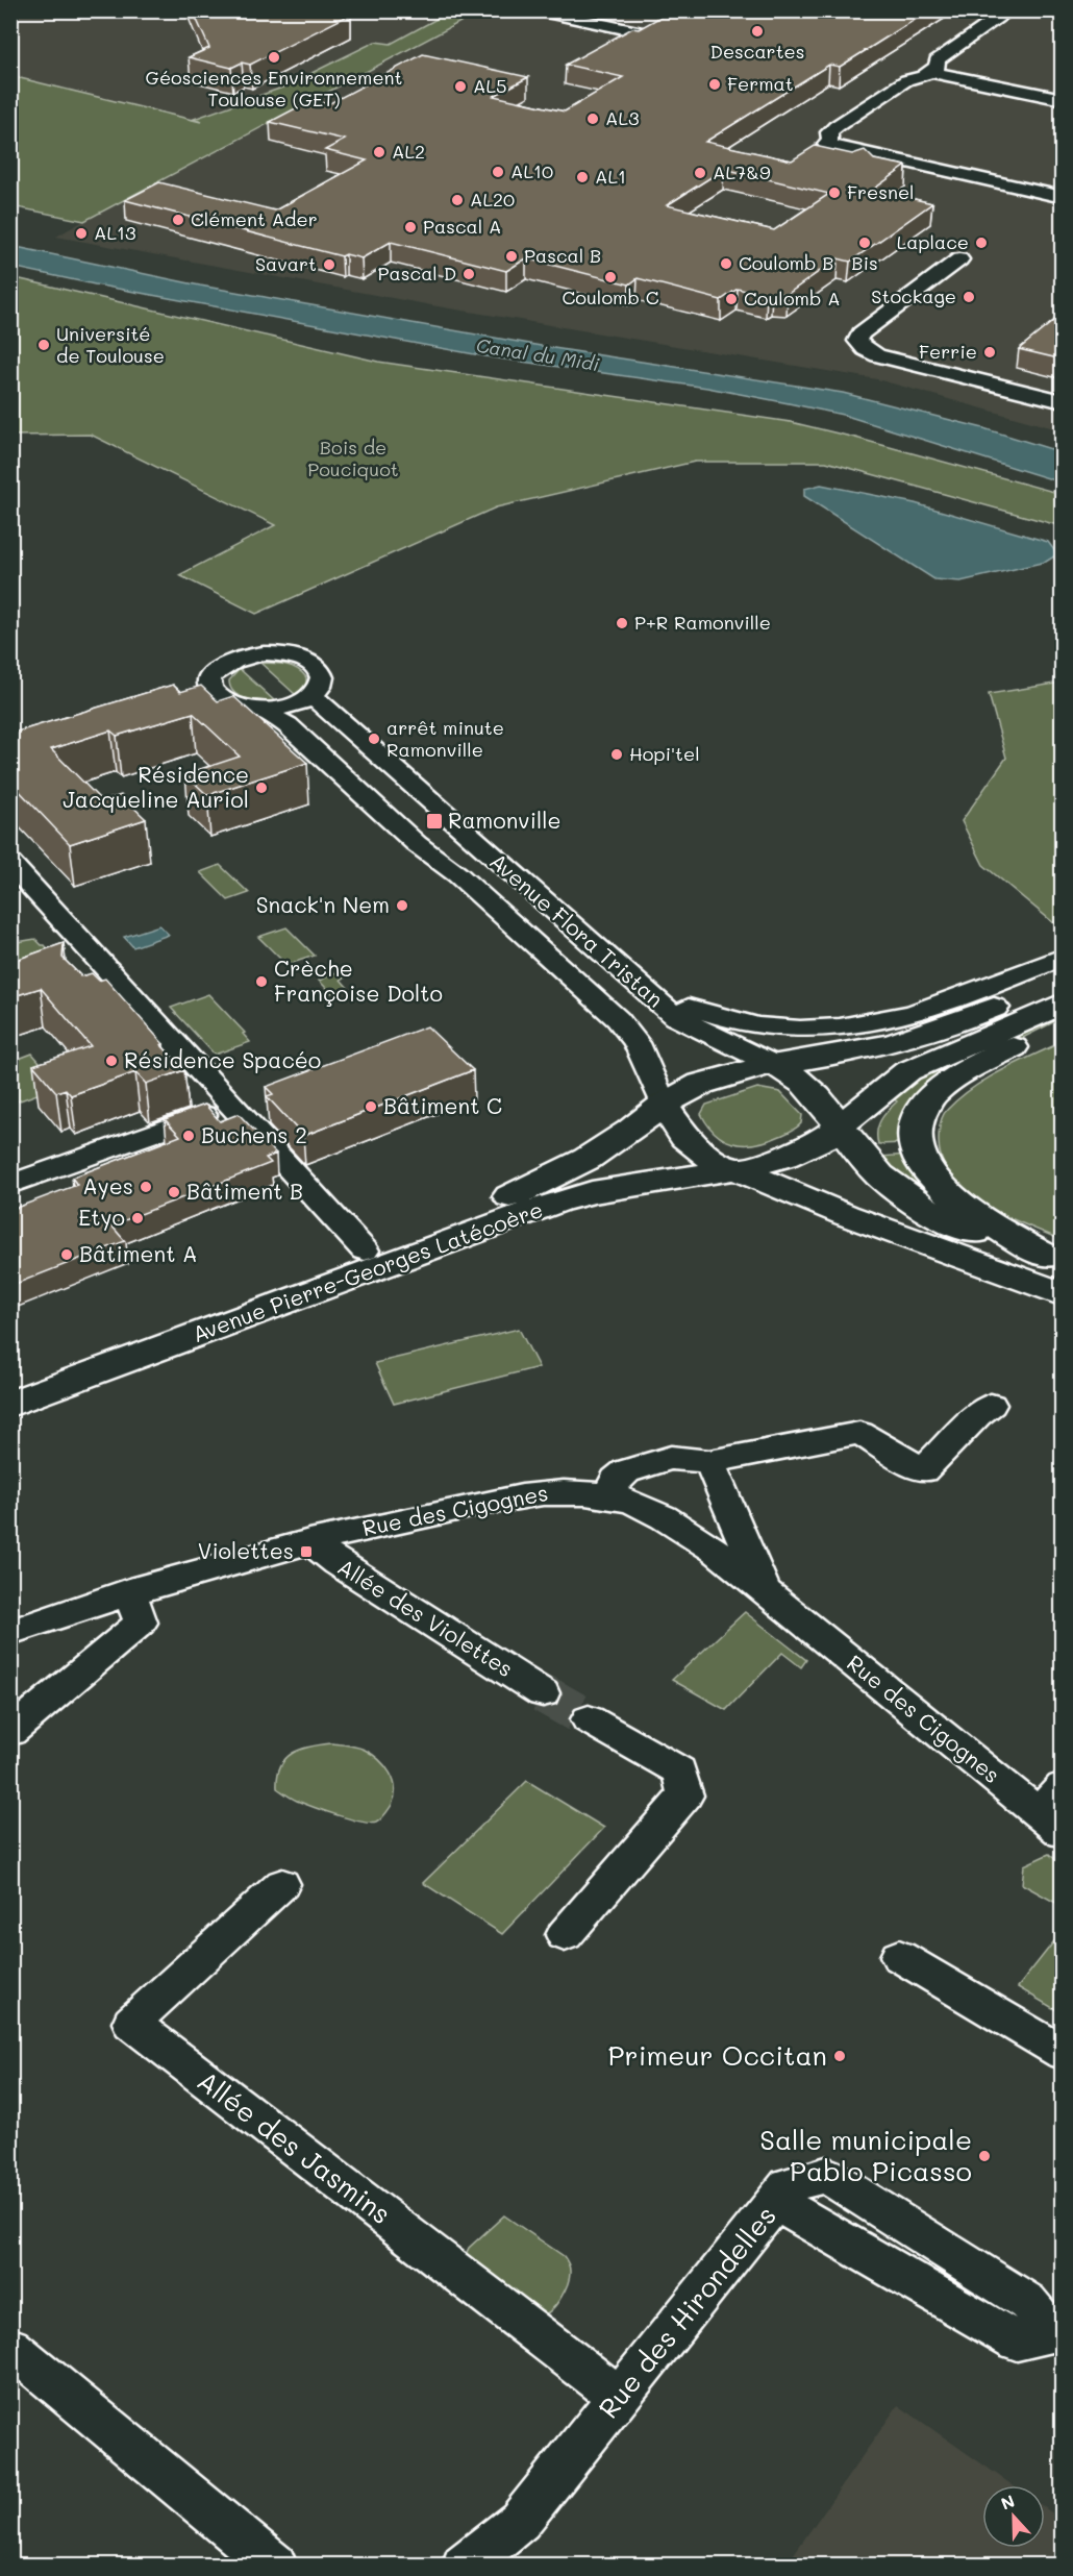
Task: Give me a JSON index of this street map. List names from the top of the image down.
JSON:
{
  "streets": {
    "main road": ["Avenue Pierre-Georges Latécoère"],
    "street": [
      "Avenue Flora Tristan",
      "Rue des Cigognes",
      "Allée des Violettes",
      "Allée des Jasmins",
      "Rue des Hirondelles"
    ]
  },
  "crossings": [
    ["Avenue Flora Tristan", "Avenue Pierre-Georges Latécoère"],
    ["Rue des Cigognes", "Allée des Violettes"],
    ["Allée des Jasmins", "Rue des Hirondelles"]
  ],
  "water": ["Canal du Midi"],
  "parks": ["Bois de Pouciquot"],
  "places": {
    "other": [
      "Descartes",
      "Géosciences Environnement Toulouse (GET)",
      "Fermat",
      "AL5",
      "AL3",
      "AL2",
      "AL10",
      "AL7&9",
      "AL1",
      "Fresnel",
      "AL20",
      "Clément Ader",
      "Pascal A",
      "AL13",
      "Bis",
      "Laplace",
      "Pascal B",
      "Coulomb B",
      "Savart",
      "Pascal D",
      "Coulomb C",
      "Stockage",
      "Coulomb A",
      "Université de Toulouse",
      "Ferrie",
      "P+R Ramonville",
      "arrêt minute Ramonville",
      "Hopi'tel",
      "Résidence Jacqueline Auriol",
      "Snack'n Nem",
      "Crèche Françoise Dolto",
      "Résidence Spacéo",
      "Bâtiment C",
      "Buchens 2",
      "Ayes",
      "Bâtiment B",
      "Etyo",
      "Bâtiment A",
      "Primeur Occitan",
      "Salle municipale Pablo Picasso"
    ],
    "transit": ["Ramonville", "Violettes"]
  },
  "north": "top"
}
